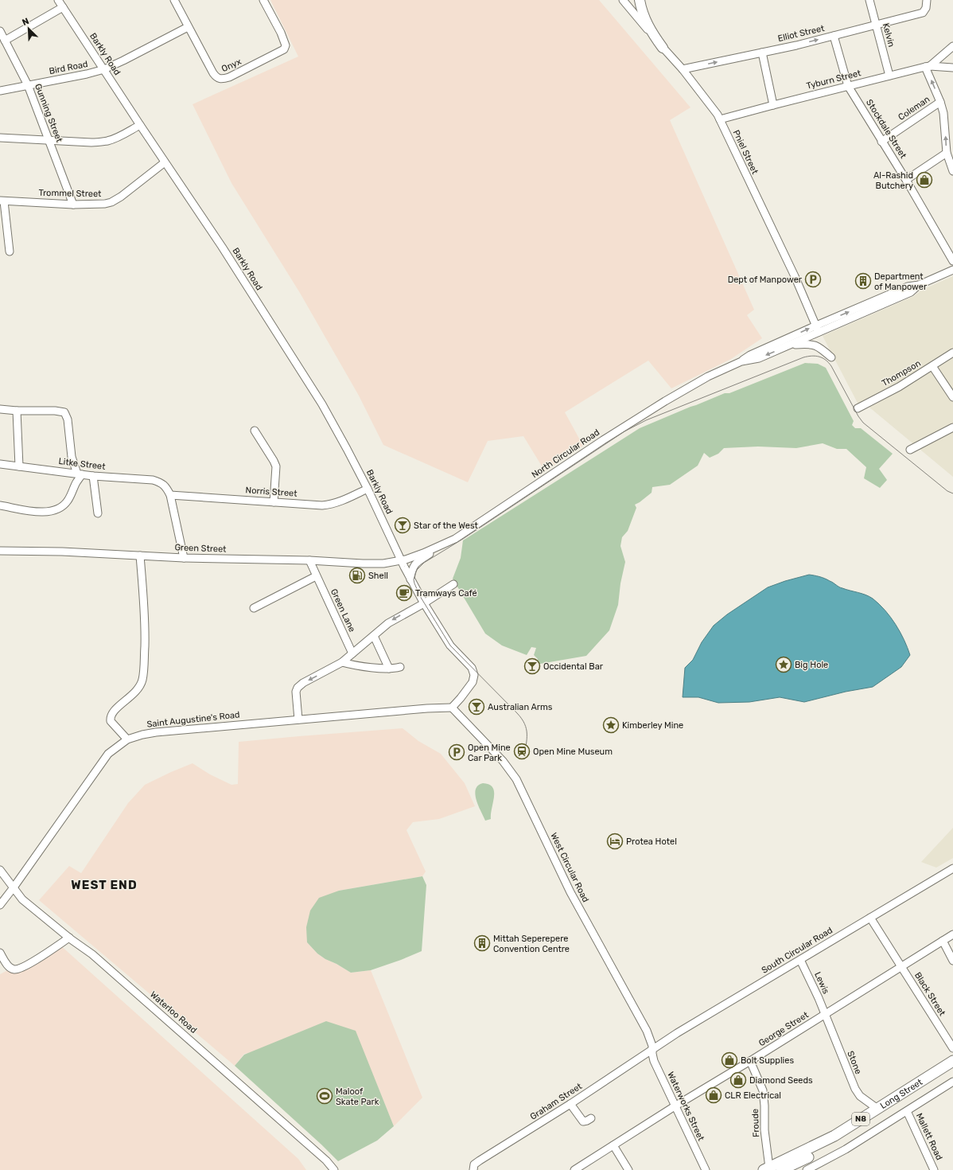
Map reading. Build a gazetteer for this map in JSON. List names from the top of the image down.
{
  "streets": {
    "highway": ["Long Street", "N8"],
    "street": [
      "Elliot Street",
      "Kelvin",
      "Barkly Road",
      "Onyx",
      "Bird Road",
      "Tyburn Street",
      "Coleman",
      "Gunning Street",
      "Stockdale Street",
      "Pniel Street",
      "Trommel Street",
      "Thompson",
      "North Circular Road",
      "Litke Street",
      "Norris Street",
      "Green Street",
      "Green Lane",
      "Saint Augustine's Road",
      "West Circular Road",
      "South Circular Road",
      "Lewis",
      "Black Street",
      "Waterloo Road",
      "George Street",
      "Stone",
      "Graham Street",
      "Waterworks Street",
      "Froude",
      "Mallett Road"
    ]
  },
  "crossings": [
    ["Elliot Street", "Kelvin"],
    ["Elliot Street", "Stockdale Street"],
    ["Elliot Street", "Pniel Street"],
    ["Kelvin", "Tyburn Street"],
    ["Barkly Road", "Bird Road"],
    ["Barkly Road", "Trommel Street"],
    ["Barkly Road", "North Circular Road"],
    ["Barkly Road", "Norris Street"],
    ["Barkly Road", "Green Street"],
    ["Barkly Road", "Saint Augustine's Road"],
    ["Barkly Road", "West Circular Road"],
    ["Onyx", "Bird Road"],
    ["Bird Road", "Gunning Street"],
    ["Tyburn Street", "Stockdale Street"],
    ["Tyburn Street", "Pniel Street"],
    ["Coleman", "Stockdale Street"],
    ["Gunning Street", "Trommel Street"],
    ["Pniel Street", "North Circular Road"],
    ["North Circular Road", "Green Street"],
    ["Litke Street", "Norris Street"],
    ["Green Street", "Green Lane"],
    ["Saint Augustine's Road", "West Circular Road"],
    ["Saint Augustine's Road", "Waterloo Road"],
    ["West Circular Road", "South Circular Road"],
    ["West Circular Road", "Graham Street"],
    ["West Circular Road", "Waterworks Street"],
    ["South Circular Road", "Lewis"],
    ["South Circular Road", "Black Street"],
    ["South Circular Road", "Graham Street"],
    ["South Circular Road", "Waterworks Street"],
    ["Lewis", "George Street"],
    ["Lewis", "Stone"],
    ["Black Street", "George Street"],
    ["George Street", "Stone"],
    ["George Street", "Waterworks Street"],
    ["George Street", "Froude"],
    ["Stone", "Long Street"],
    ["Long Street", "Froude"],
    ["Long Street", "Mallett Road"],
    ["Graham Street", "Waterworks Street"]
  ],
  "one_way": ["Elliot Street"],
  "districts": ["WEST END"],
  "places": {
    "shop": [
      "Al-Rashid Butchery",
      "Bolt Supplies",
      "Diamond Seeds",
      "CLR Electrical"
    ],
    "parking": ["Dept of Manpower", "Open Mine Car Park"],
    "building": ["Department of Manpower", "Mittah Seperepere Convention Centre"],
    "bar": ["Star of the West", "Occidental Bar", "Australian Arms"],
    "fuel station": ["Shell"],
    "cafe": ["Tramways Café"],
    "place": ["Big Hole", "Kimberley Mine"],
    "station": ["Open Mine Museum"],
    "hotel": ["Protea Hotel"],
    "sports": ["Maloof Skate Park"]
  },
  "north": "top left"
}
